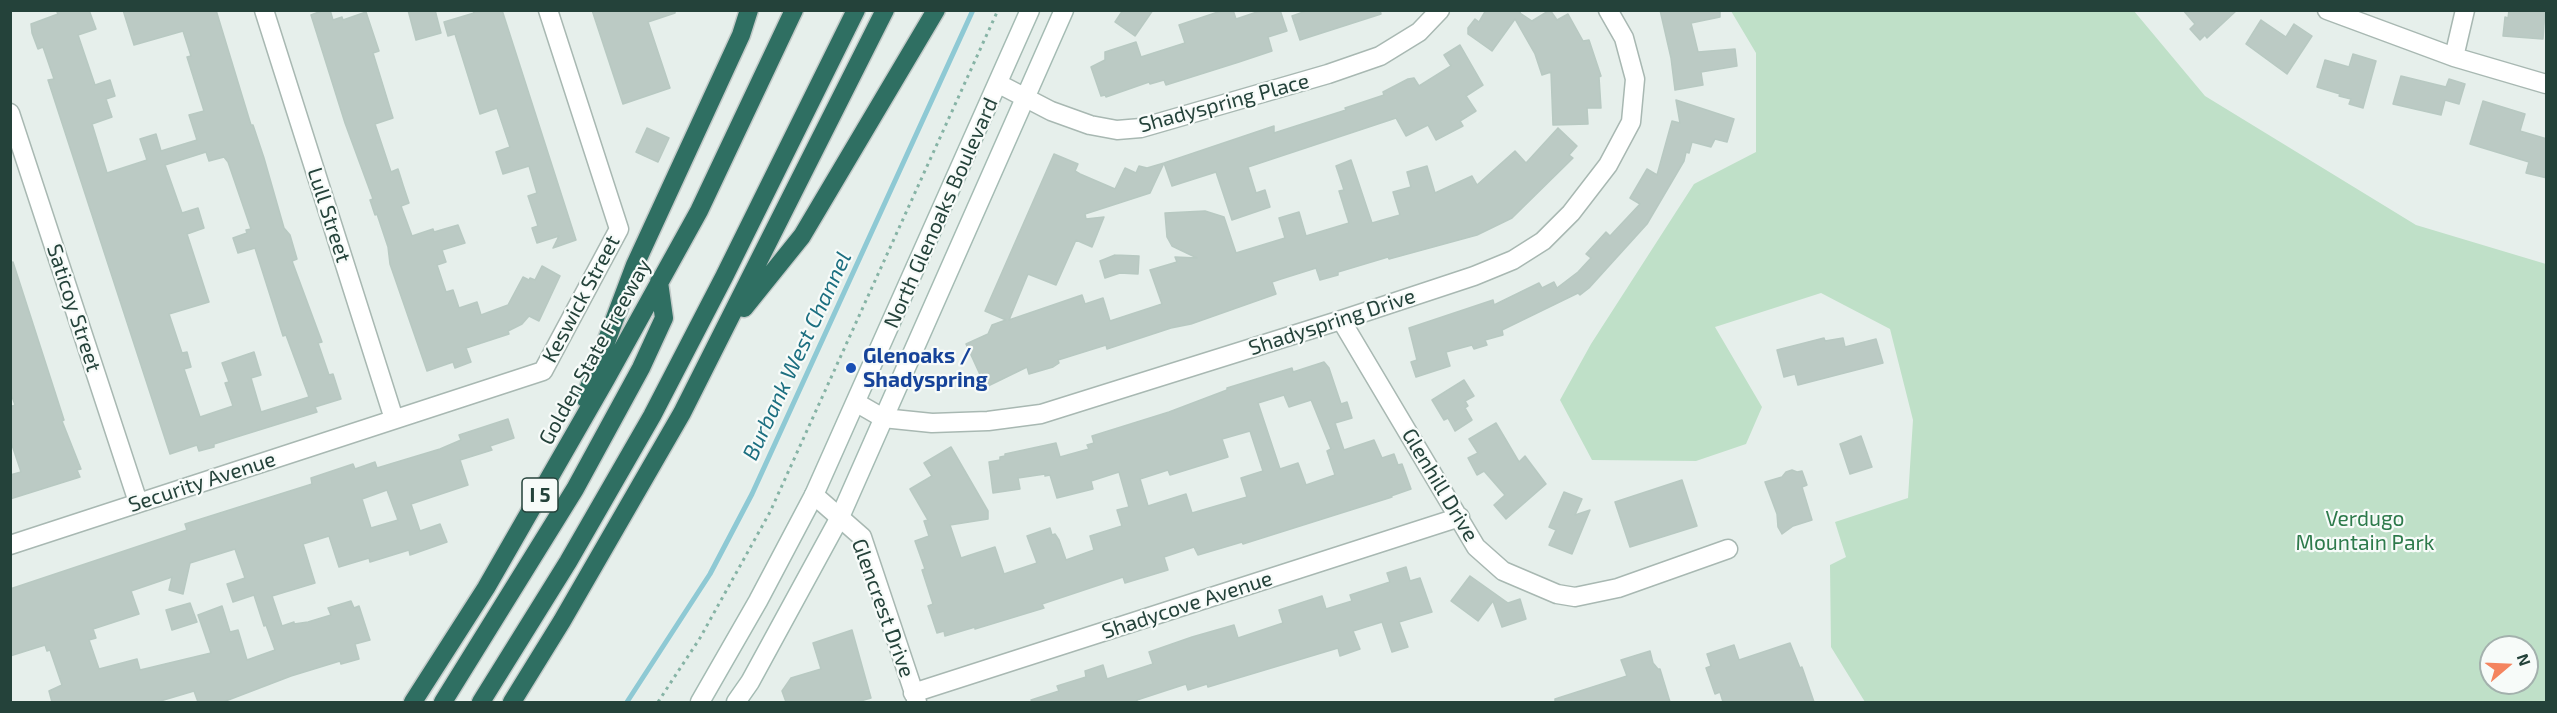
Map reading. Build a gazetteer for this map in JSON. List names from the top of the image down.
{
  "streets": {
    "highway": ["Golden State Freeway", "I 5"],
    "street": [
      "Shadyspring Place",
      "North Glenoaks Boulevard",
      "Lull Street",
      "Keswick Street",
      "Saticoy Street",
      "Shadyspring Drive",
      "Security Avenue",
      "Glenhill Drive",
      "Shadycove Avenue",
      "Glencrest Drive"
    ]
  },
  "crossings": [
    ["Shadyspring Place", "North Glenoaks Boulevard"],
    ["North Glenoaks Boulevard", "Shadyspring Drive"],
    ["North Glenoaks Boulevard", "Glencrest Drive"],
    ["Lull Street", "Keswick Street"],
    ["Lull Street", "Security Avenue"],
    ["Keswick Street", "Security Avenue"],
    ["Saticoy Street", "Security Avenue"],
    ["Shadyspring Drive", "Glenhill Drive"],
    ["Glenhill Drive", "Shadycove Avenue"],
    ["Shadycove Avenue", "Glencrest Drive"]
  ],
  "water": ["Burbank West Channel"],
  "parks": ["Verdugo Mountain Park"],
  "places": ["Glenoaks / Shadyspring"],
  "north": "right"
}
